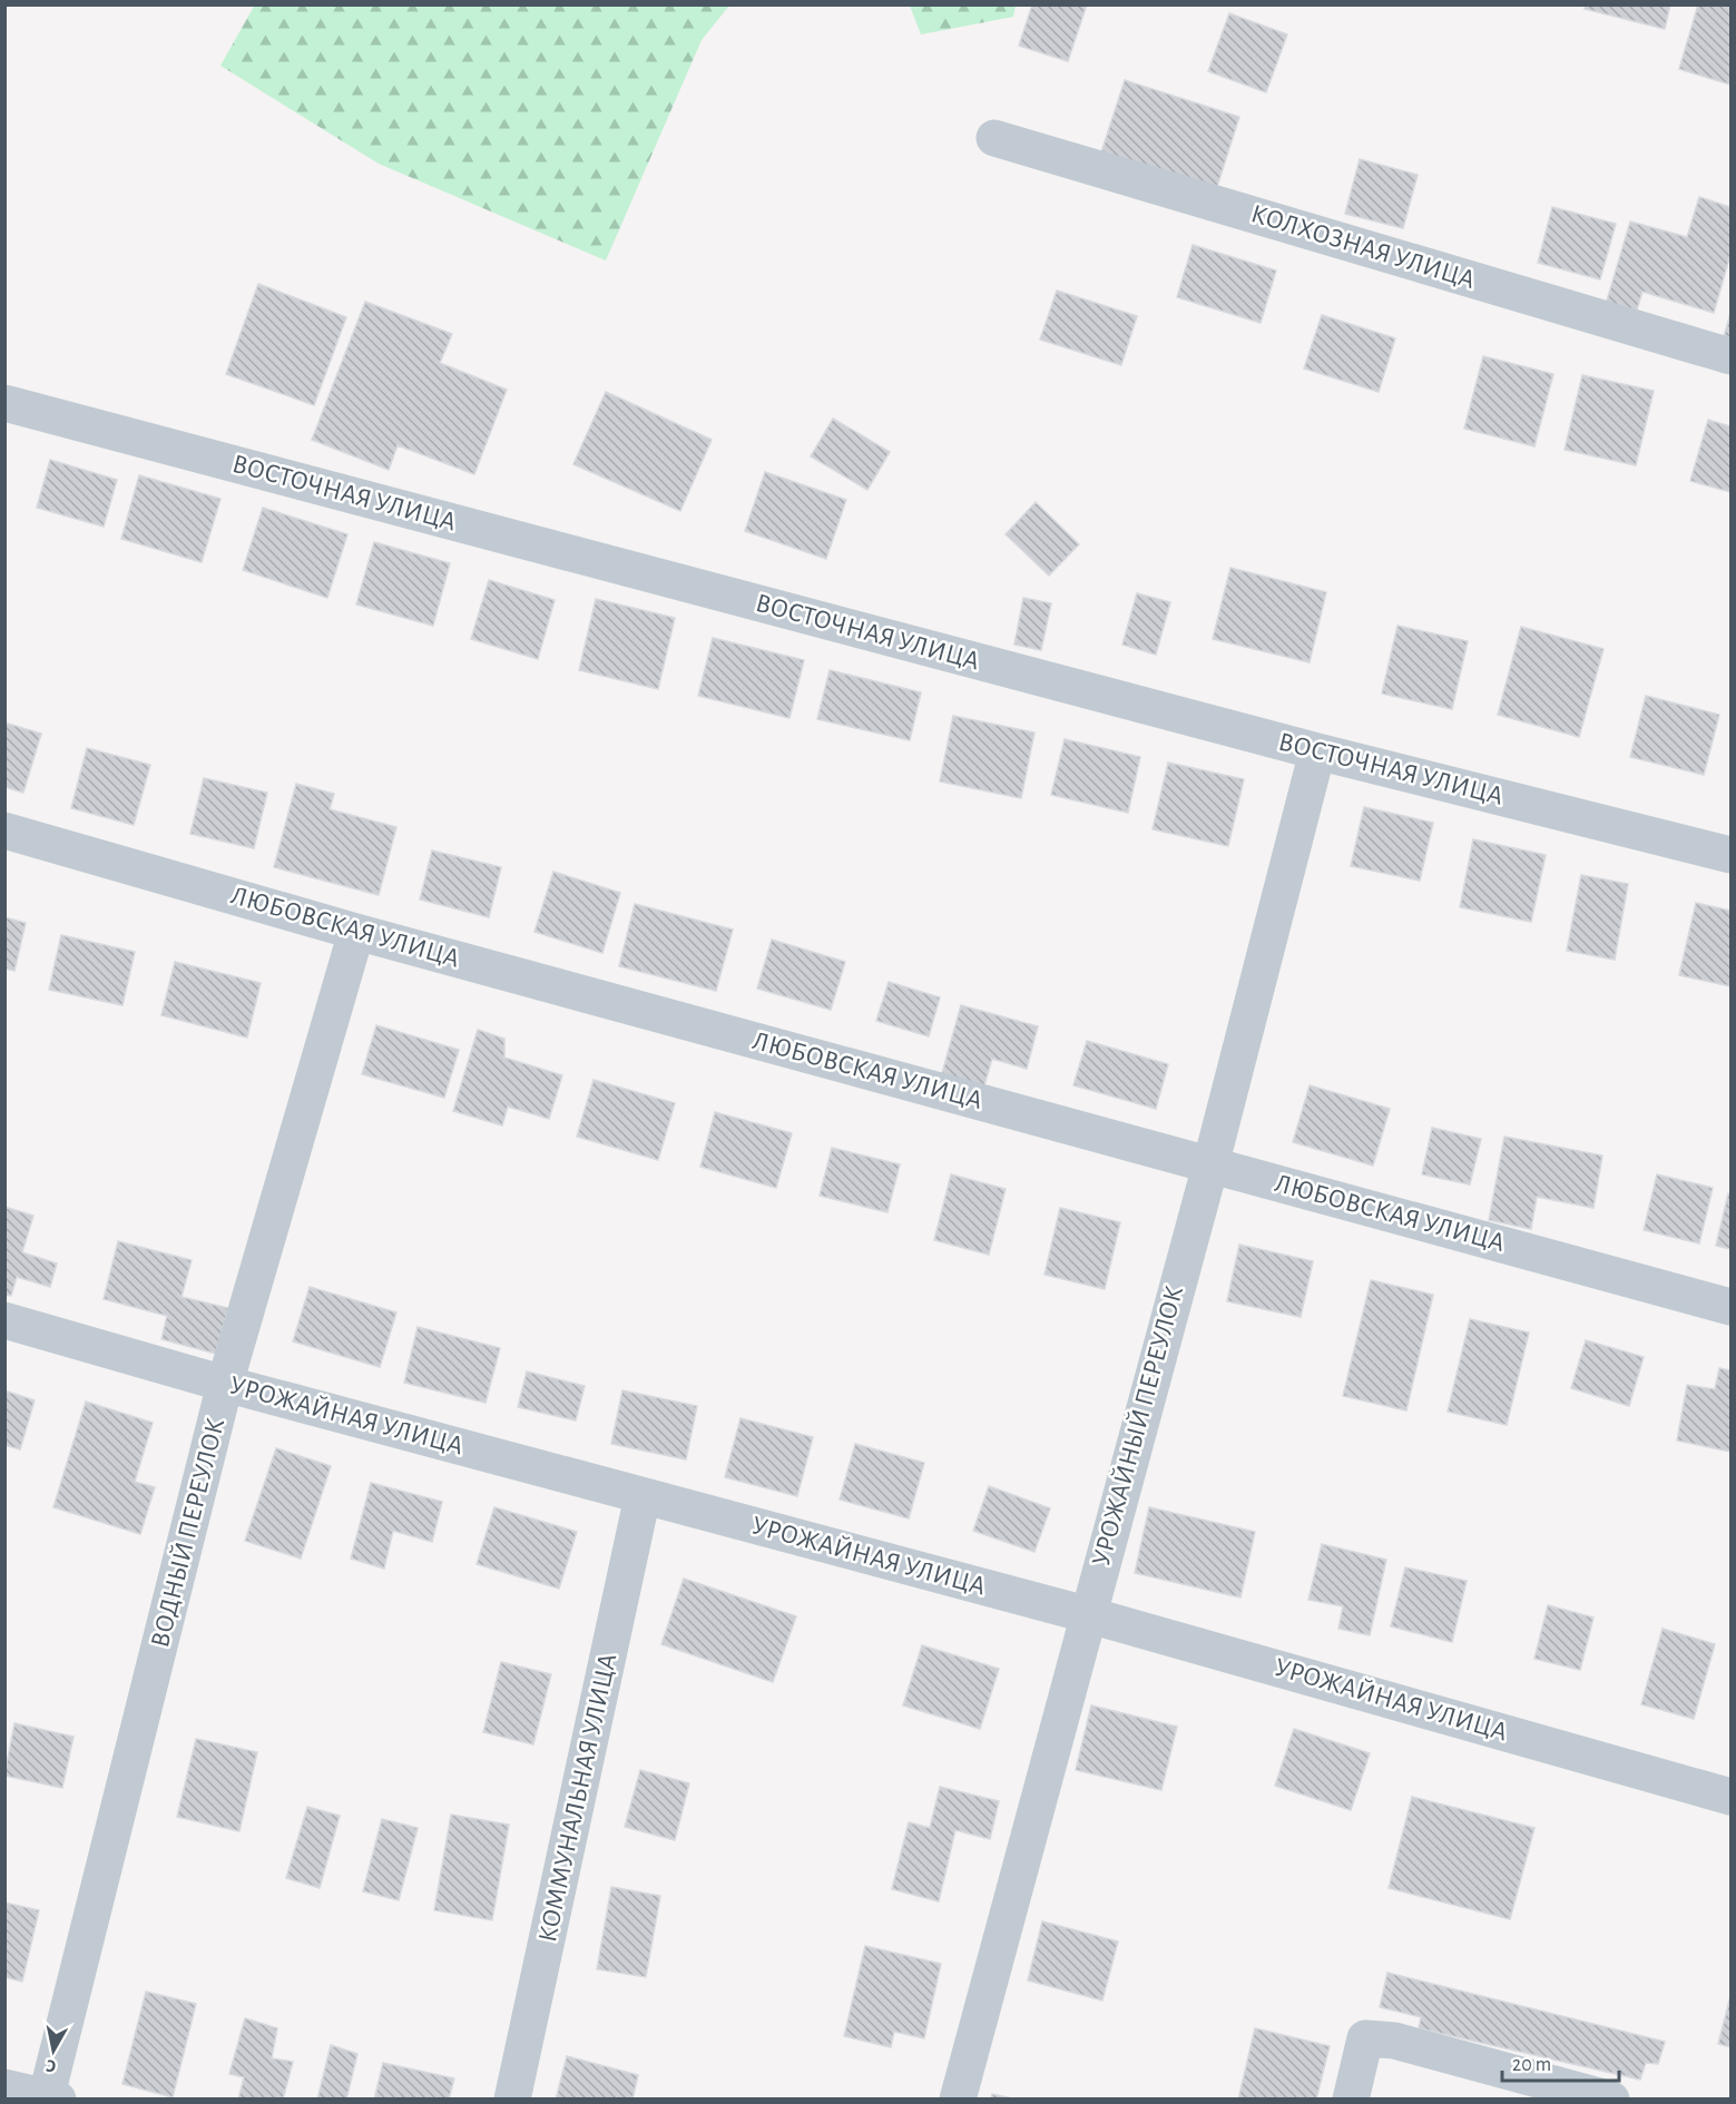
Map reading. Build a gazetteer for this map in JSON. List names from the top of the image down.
{
  "streets": {
    "street": [
      "КОЛХОЗНАЯ УЛИЦА",
      "ВОСТОЧНАЯ УЛИЦА",
      "ЛЮБОВСКАЯ УЛИЦА",
      "УРОЖАЙНАЯ УЛИЦА",
      "УРОЖАЙНЫЙ ПЕРЕУЛОК",
      "ВОДНЫЙ ПЕРЕУЛОК",
      "КОММУНАЛЬНАЯ УЛИЦА"
    ]
  },
  "crossings": [
    ["ВОСТОЧНАЯ УЛИЦА", "УРОЖАЙНЫЙ ПЕРЕУЛОК"],
    ["ЛЮБОВСКАЯ УЛИЦА", "УРОЖАЙНЫЙ ПЕРЕУЛОК"],
    ["ЛЮБОВСКАЯ УЛИЦА", "ВОДНЫЙ ПЕРЕУЛОК"],
    ["УРОЖАЙНАЯ УЛИЦА", "УРОЖАЙНЫЙ ПЕРЕУЛОК"],
    ["УРОЖАЙНАЯ УЛИЦА", "ВОДНЫЙ ПЕРЕУЛОК"],
    ["УРОЖАЙНАЯ УЛИЦА", "КОММУНАЛЬНАЯ УЛИЦА"]
  ],
  "scale_bar": "20 m",
  "north": "bottom"
}
